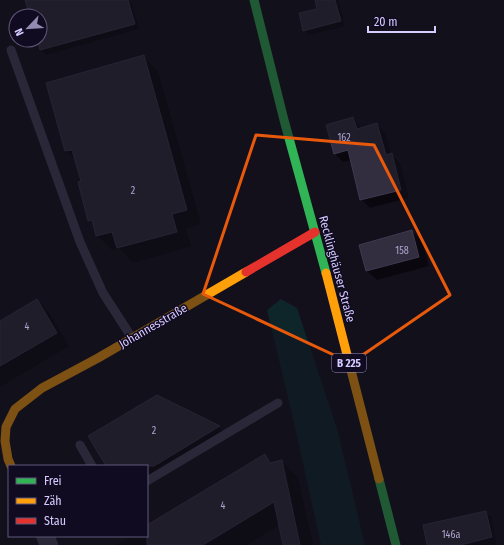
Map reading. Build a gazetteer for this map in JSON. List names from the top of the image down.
{
  "streets": {
    "main road": ["Recklinghäuser Straße", "Johannesstraße", "B 225"]
  },
  "crossings": [
    ["Recklinghäuser Straße", "Johannesstraße"]
  ],
  "house_numbers": [
    "162",
    "2",
    "158",
    "4",
    "2",
    "4",
    "146a"
  ],
  "legend": ["Frei", "Zäh", "Stau"],
  "scale_bar": "20 m",
  "north": "bottom left"
}
